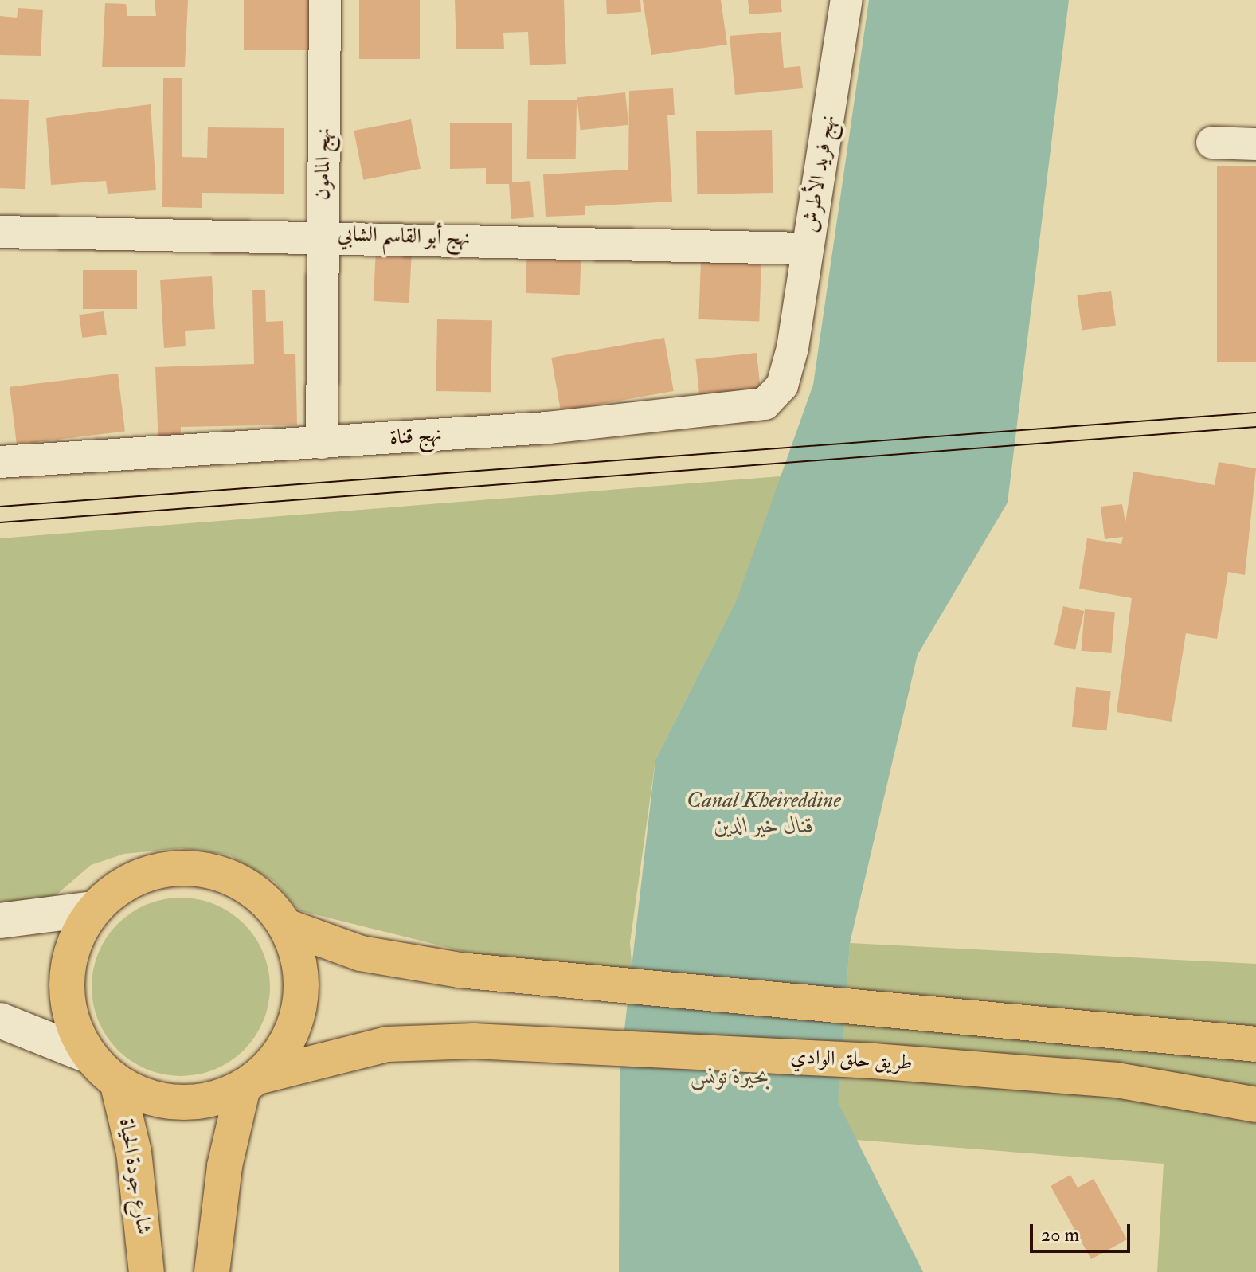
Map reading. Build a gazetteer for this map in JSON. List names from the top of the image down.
{
  "streets": {
    "highway": ["طريق حلق الوادي", "شارع جودة الحياة"],
    "street": [
      "نهج المامون",
      "نهج فريد الأطرش",
      "نهج أبو القاسم الشابي",
      "نهج قناة"
    ]
  },
  "crossings": [
    ["نهج المامون", "نهج أبو القاسم الشابي"],
    ["نهج المامون", "نهج قناة"],
    ["نهج فريد الأطرش", "نهج أبو القاسم الشابي"],
    ["نهج فريد الأطرش", "نهج قناة"],
    ["طريق حلق الوادي", "شارع جودة الحياة"]
  ],
  "water": ["Canal Kheireddine قنال خير الدين", "بحيرة تونس"],
  "scale_bar": "20 m"
}
